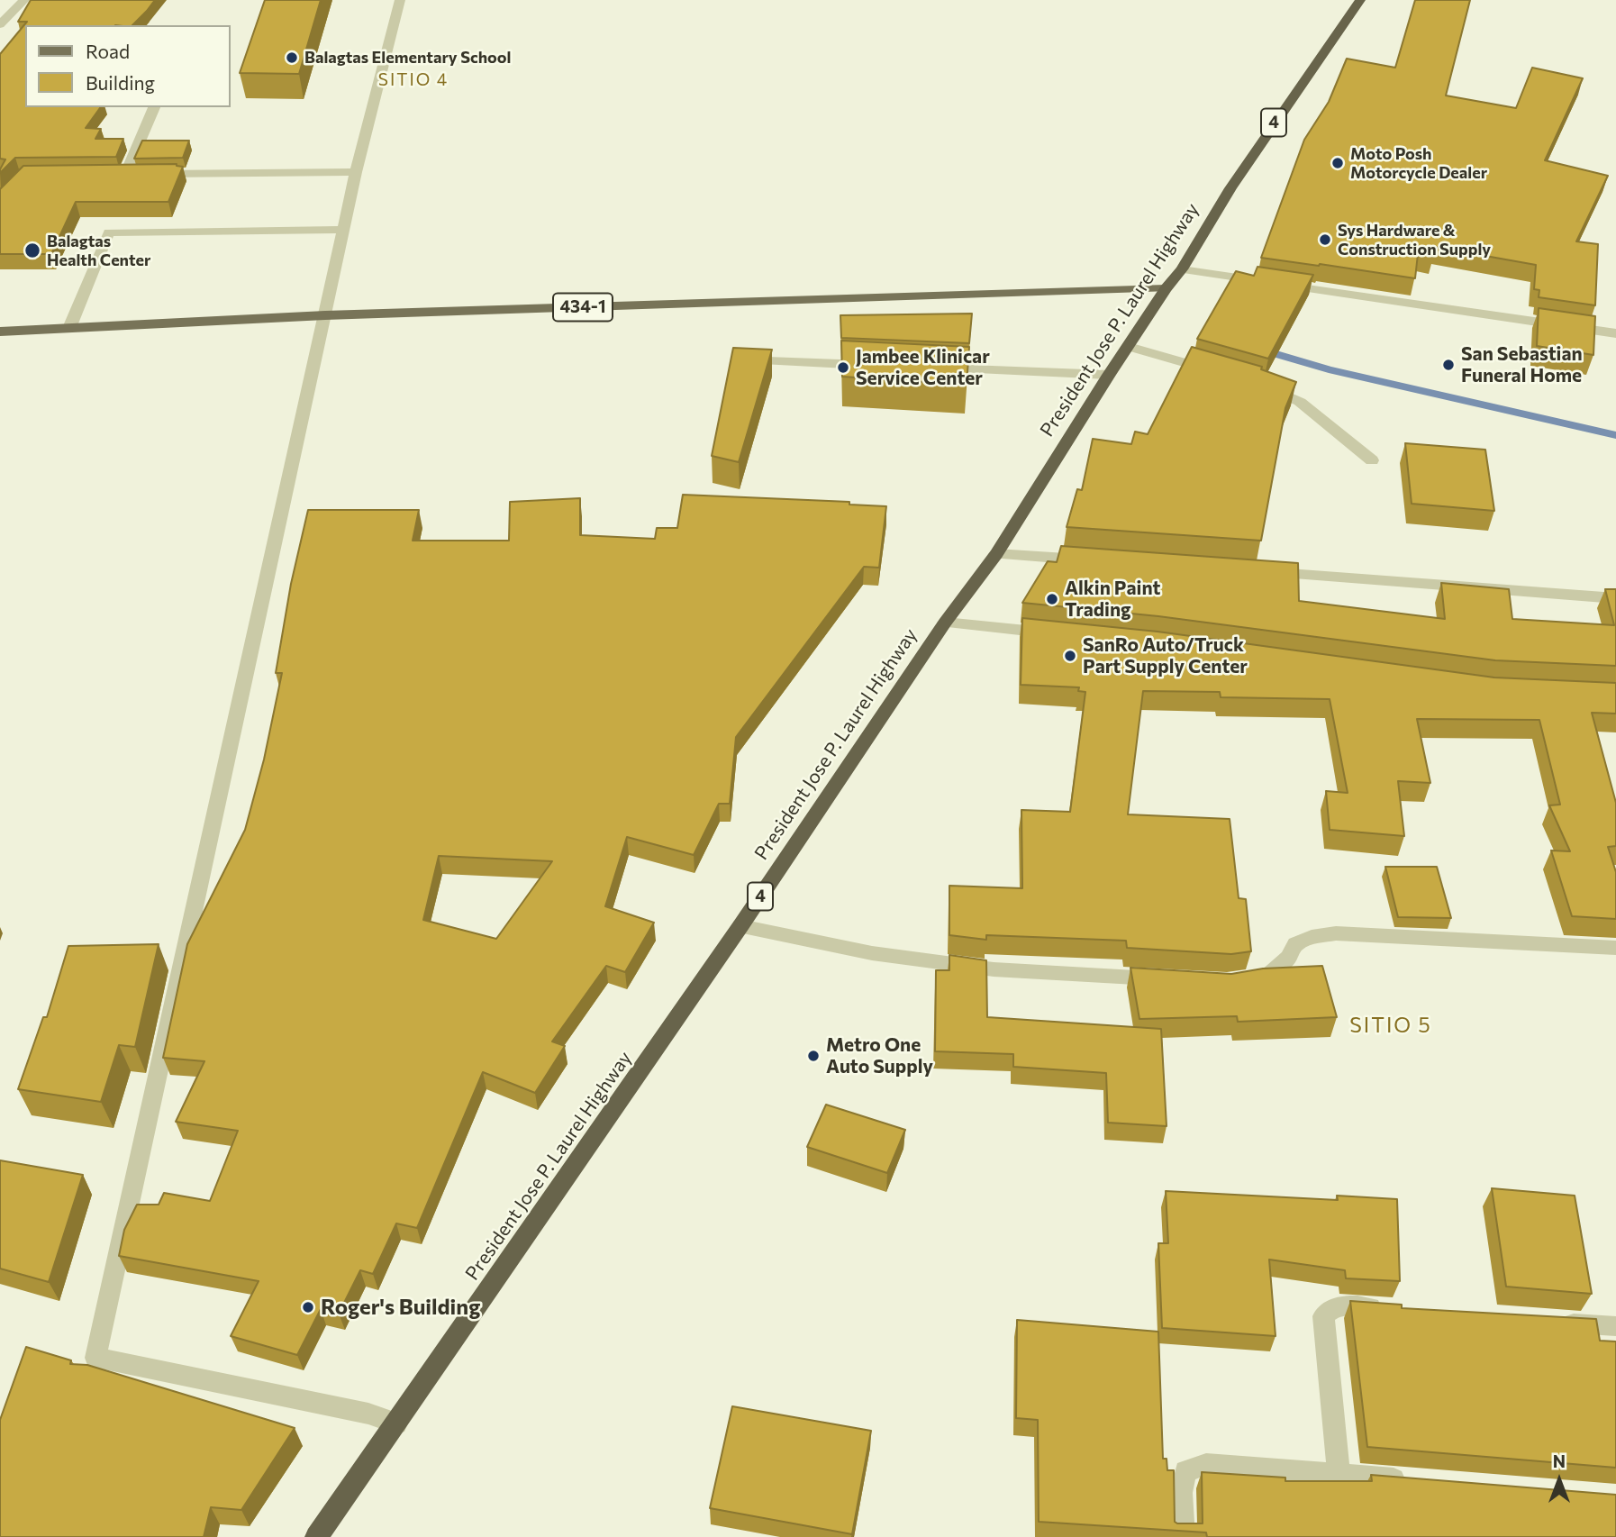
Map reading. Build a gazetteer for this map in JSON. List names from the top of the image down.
{
  "streets": {
    "highway": ["4", "President Jose P. Laurel Highway"],
    "main road": ["434-1"]
  },
  "crossings": [
    ["434-1", "President Jose P. Laurel Highway"]
  ],
  "districts": ["SITIO 4", "SITIO 5"],
  "places": [
    "Balagtas Elementary School",
    "Moto Posh Motorcycle Dealer",
    "Sys Hardware & Construction Supply",
    "Balagtas Health Center",
    "San Sebastian Funeral Home",
    "Jambee Klinicar Service Center",
    "Alkin Paint Trading",
    "SanRo Auto/Truck Part Supply Center",
    "Metro One Auto Supply",
    "Roger's Building"
  ],
  "legend": ["Road", "Building"],
  "north": "top"
}
